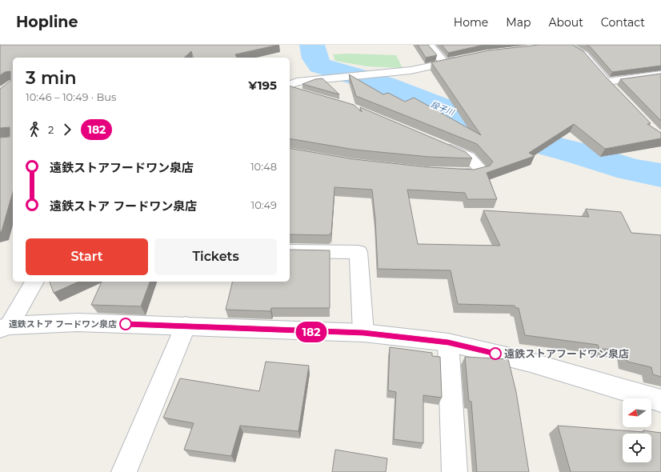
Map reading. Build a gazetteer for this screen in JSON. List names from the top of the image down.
{
  "water": ["段子川"],
  "places": ["遠鉄ストア フードワン泉店", "遠鉄ストアフードワン泉店"],
  "lines": ["bus line 182"],
  "north": "left",
  "page": {
    "header": "Hopline",
    "nav": [
      "Home",
      "Map",
      "About",
      "Contact"
    ],
    "on_map": "182",
    "heading": ["3 min", "10:46 – 10:49 · Bus", "¥195"],
    "legs": ["2", "182"],
    "list": [
      {
        "name": "遠鉄ストアフードワン泉店",
        "value": "10:48"
      },
      {
        "name": "遠鉄ストア フードワン泉店",
        "value": "10:49"
      }
    ],
    "buttons": ["Start", "Tickets"]
  }
}
